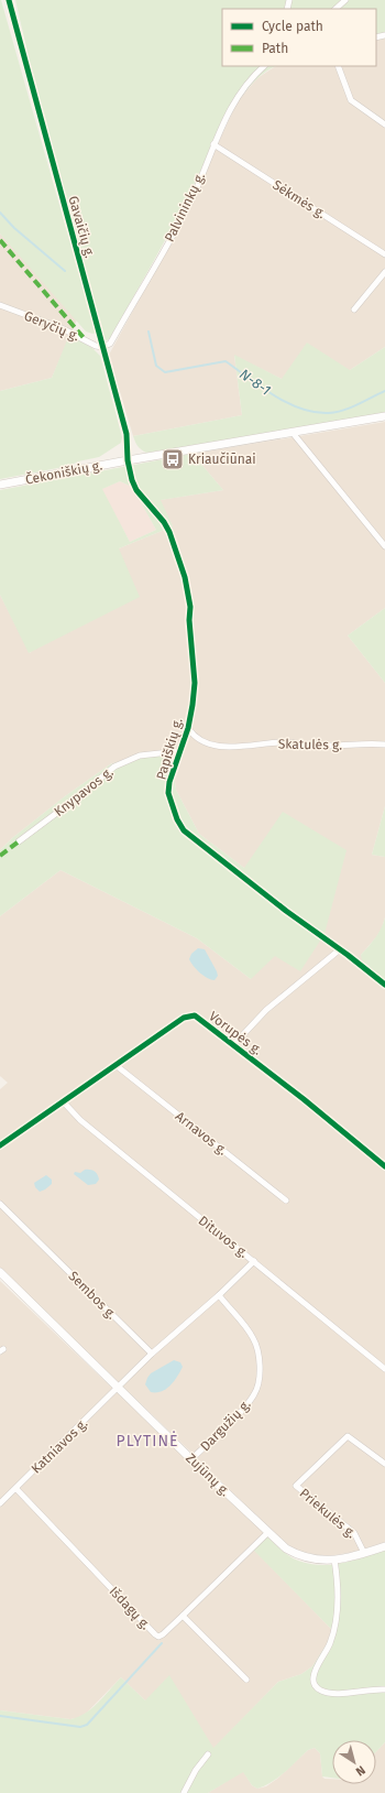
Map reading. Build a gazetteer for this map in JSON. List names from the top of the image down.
{
  "streets": {
    "main road": ["Čekoniškių g.", "Zujūnų g."],
    "street": [
      "Sėkmės g.",
      "Palvininkų g.",
      "Gavaičių g.",
      "Geryčių g.",
      "Skatulės g.",
      "Papiškių g.",
      "Knypavos g.",
      "Vorupės g.",
      "Arnavos g.",
      "Dituvos g.",
      "Sembos g.",
      "Dargužių g.",
      "Katniavos g.",
      "Priekulės g.",
      "Išdagų g."
    ]
  },
  "crossings": [
    ["Sėkmės g.", "Palvininkų g."],
    ["Palvininkų g.", "Gavaičių g."],
    ["Palvininkų g.", "Geryčių g."],
    ["Gavaičių g.", "Geryčių g."],
    ["Gavaičių g.", "Čekoniškių g."],
    ["Gavaičių g.", "Papiškių g."],
    ["Čekoniškių g.", "Papiškių g."],
    ["Skatulės g.", "Papiškių g."],
    ["Papiškių g.", "Knypavos g."],
    ["Vorupės g.", "Arnavos g."],
    ["Vorupės g.", "Dituvos g."],
    ["Dargužių g.", "Zujūnų g."],
    ["Katniavos g.", "Zujūnų g."],
    ["Katniavos g.", "Išdagų g."],
    ["Zujūnų g.", "Priekulės g."],
    ["Zujūnų g.", "Išdagų g."]
  ],
  "districts": ["PLYTINĖ"],
  "water": ["N-8-1"],
  "places": {
    "bus stop": ["Kriaučiūnai"]
  },
  "legend": ["Cycle path", "Path"],
  "north": "bottom right"
}
